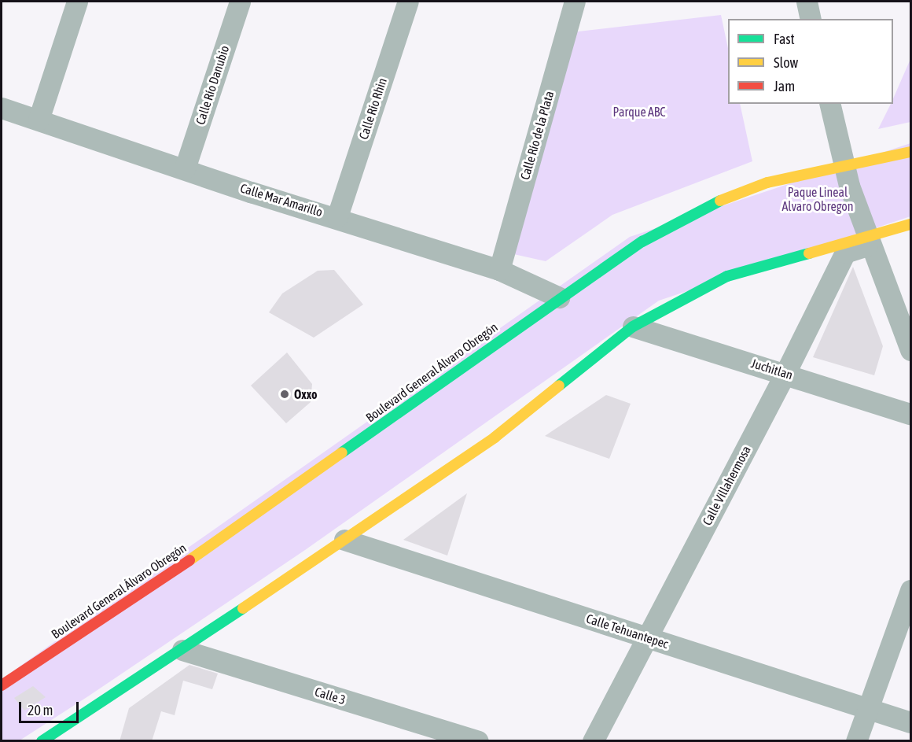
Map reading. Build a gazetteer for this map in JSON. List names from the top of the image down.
{
  "streets": {
    "main road": ["Boulevard General Álvaro Obregón"],
    "street": [
      "Calle Río Danubio",
      "Calle Río Rhin",
      "Calle Río de la Plata",
      "Calle Mar Amarillo",
      "Juchitlan",
      "Calle Villahermosa",
      "Calle Tehuantepec",
      "Calle 3"
    ]
  },
  "crossings": [
    ["Calle Río Danubio", "Calle Mar Amarillo"],
    ["Calle Río Rhin", "Calle Mar Amarillo"],
    ["Calle Río de la Plata", "Calle Mar Amarillo"],
    ["Calle Mar Amarillo", "Boulevard General Álvaro Obregón"],
    ["Juchitlan", "Calle Villahermosa"],
    ["Calle Villahermosa", "Calle Tehuantepec"]
  ],
  "parks": ["Parque ABC", "Paque Lineal Alvaro Obregon"],
  "places": ["Oxxo"],
  "legend": ["Fast", "Slow", "Jam"],
  "scale_bar": "20 m"
}
